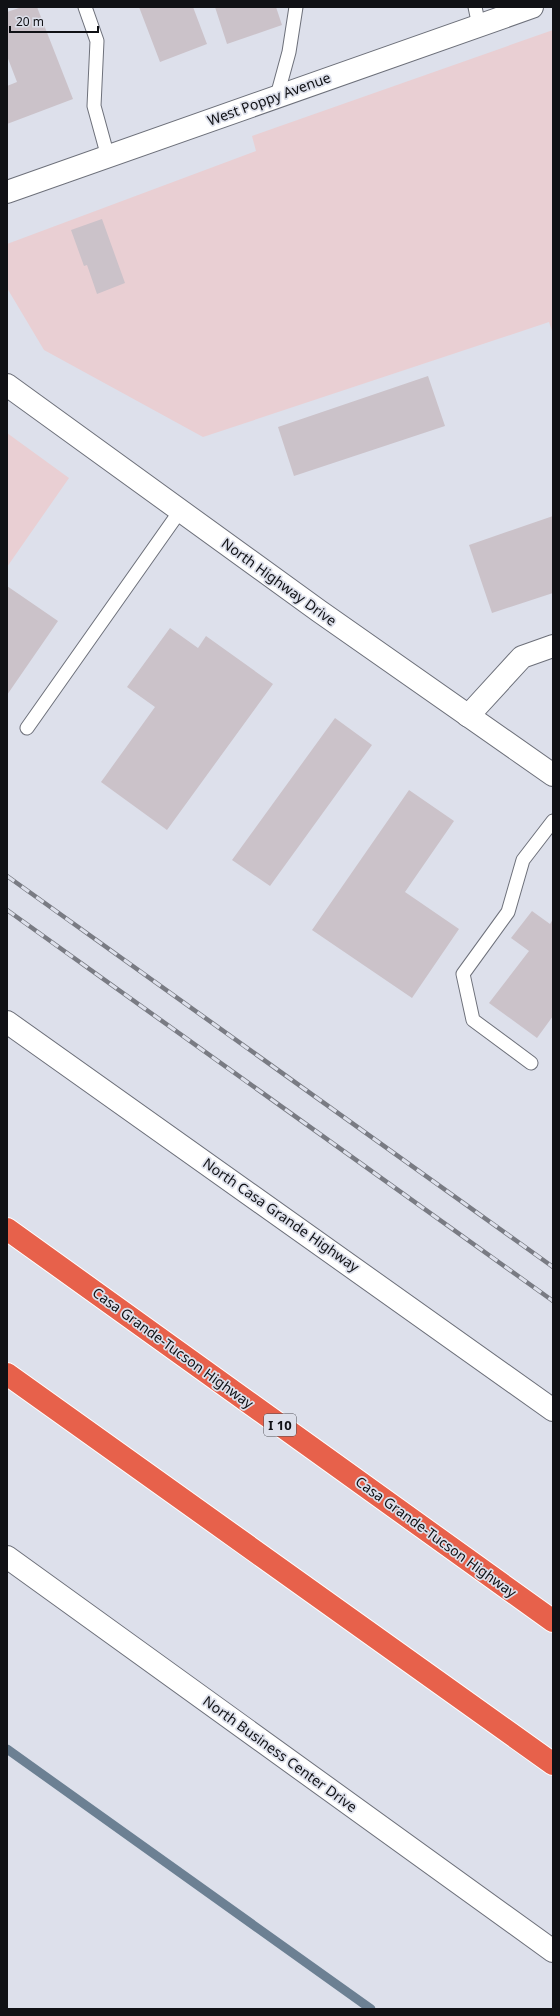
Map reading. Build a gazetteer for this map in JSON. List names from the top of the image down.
{
  "streets": {
    "highway": ["Casa Grande-Tucson Highway", "I 10"],
    "street": [
      "West Poppy Avenue",
      "North Highway Drive",
      "North Casa Grande Highway",
      "North Business Center Drive"
    ]
  },
  "scale_bar": "20 m"
}
